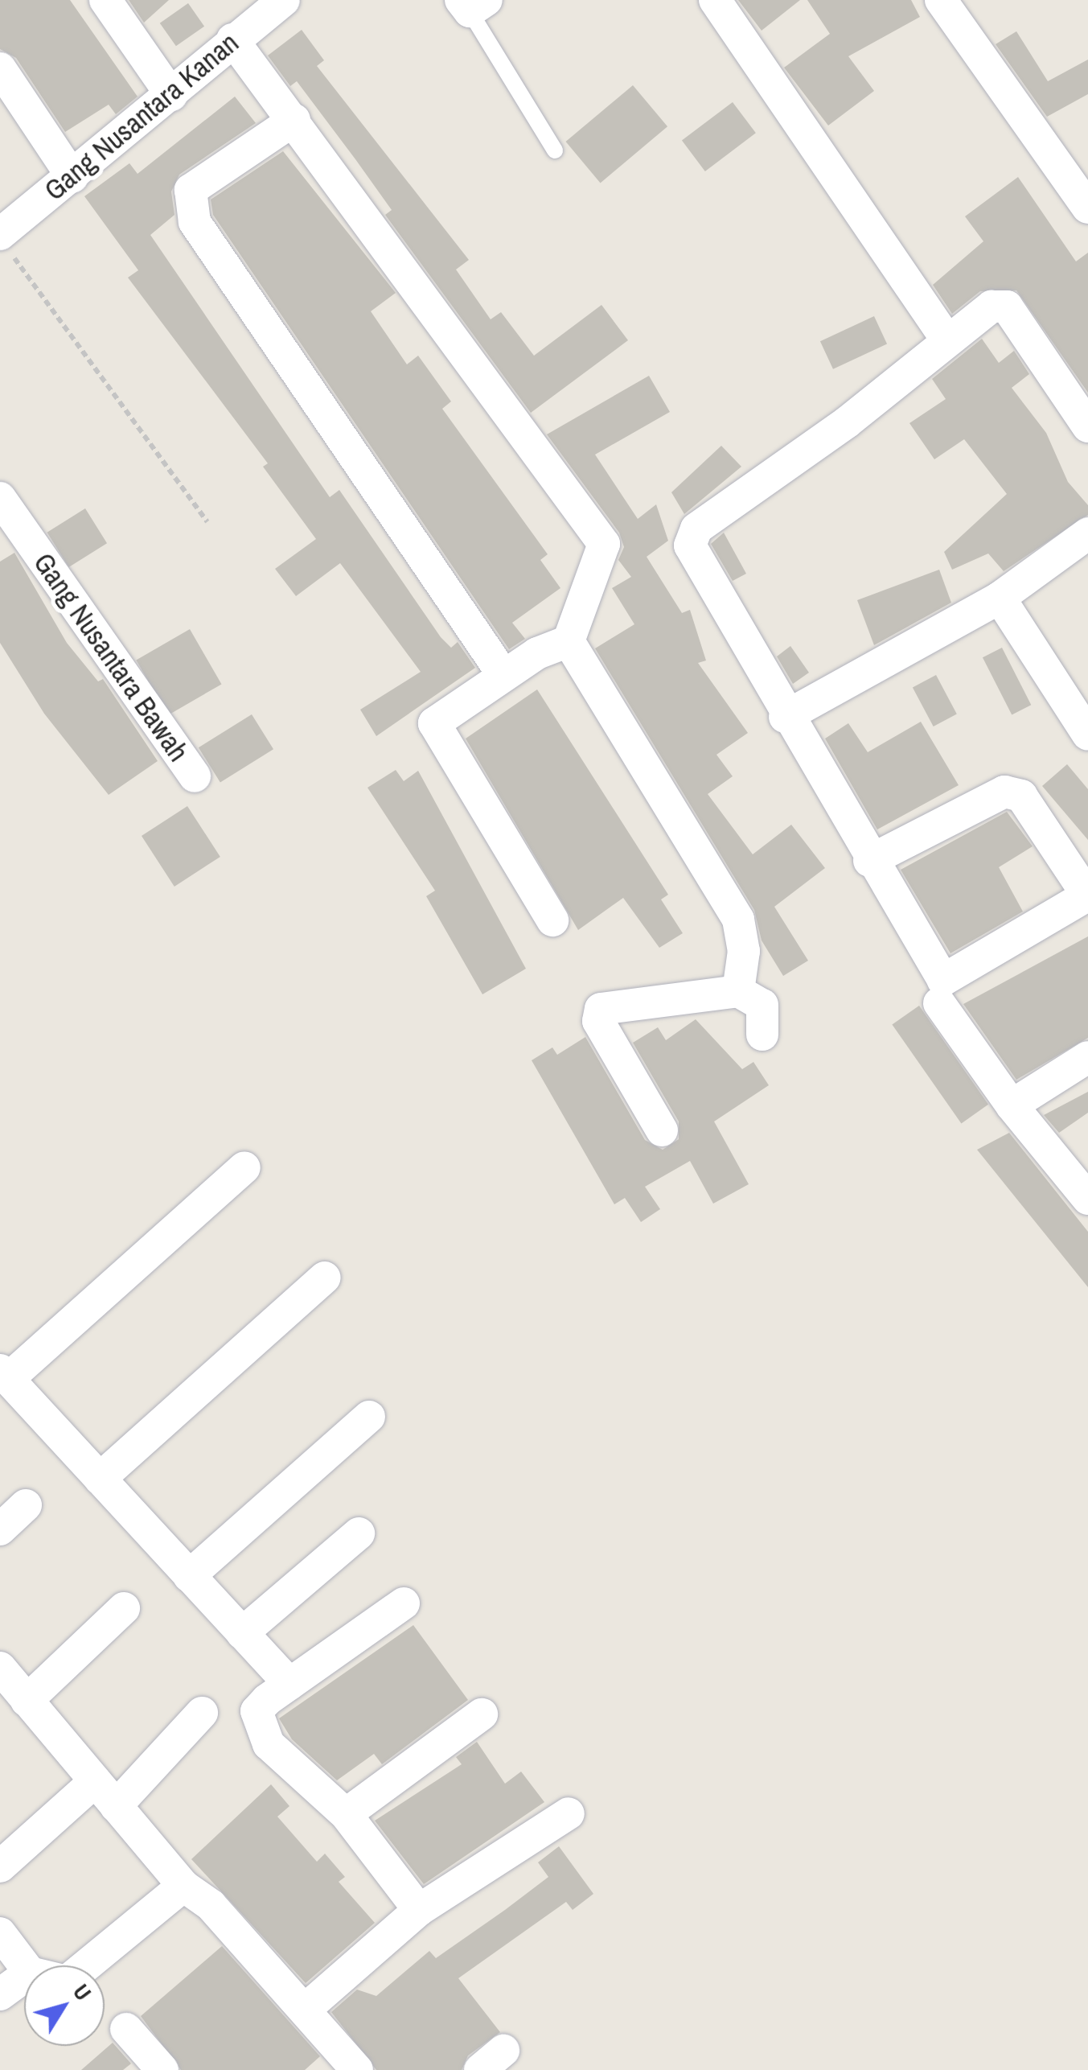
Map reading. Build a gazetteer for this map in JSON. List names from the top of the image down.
{
  "streets": {
    "street": ["Gang Nusantara Kanan", "Gang Nusantara Bawah"]
  },
  "north": "top right"
}
